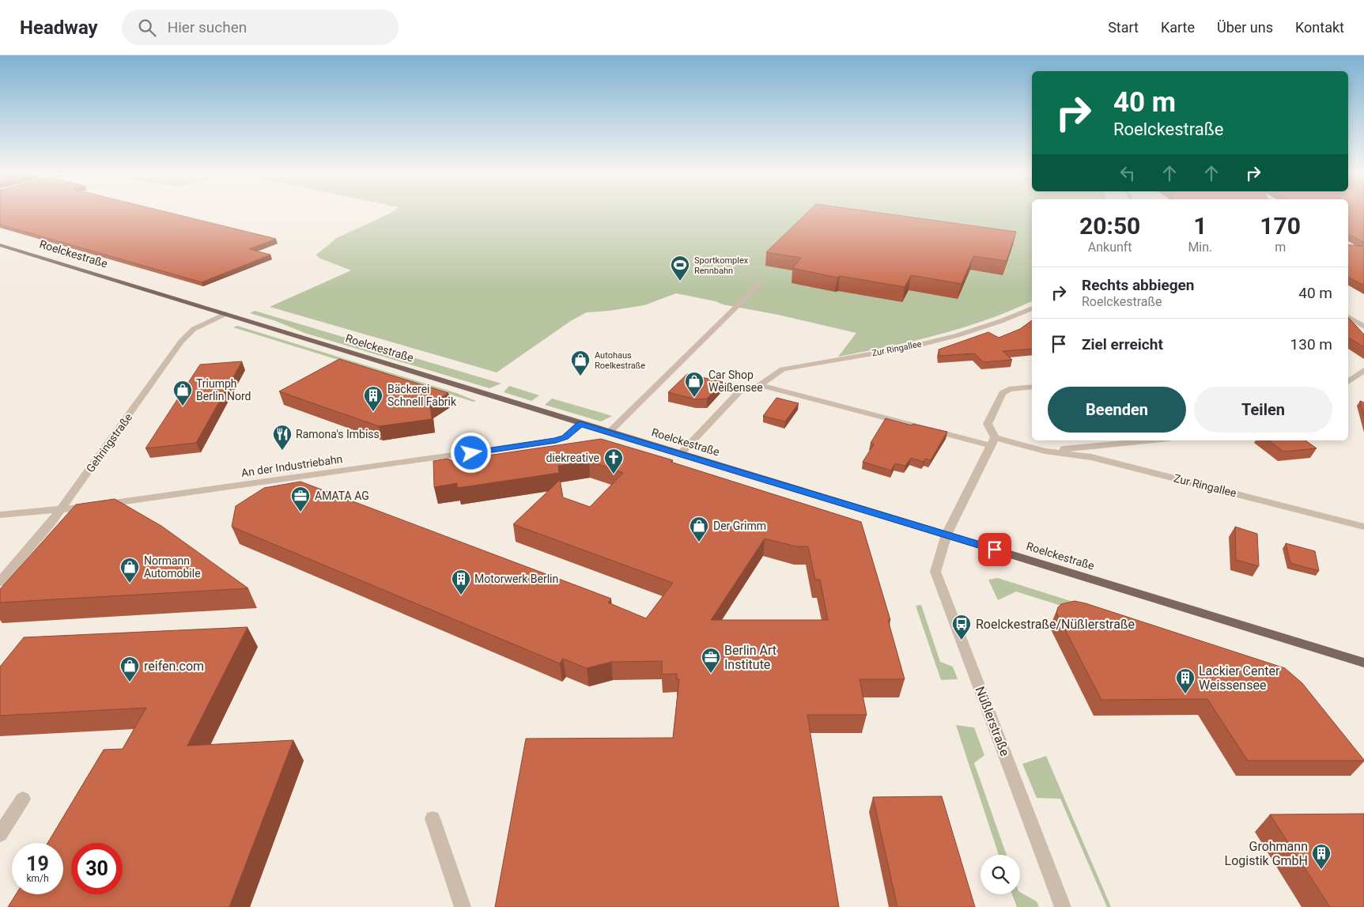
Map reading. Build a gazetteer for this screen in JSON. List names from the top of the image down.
{
  "streets": {
    "main road": ["Roelckestraße"],
    "street": [
      "Zur Ringallee",
      "Gehringstraße",
      "An der Industriebahn",
      "Nüßlerstraße"
    ]
  },
  "crossings": [
    ["Roelckestraße", "Zur Ringallee"],
    ["Roelckestraße", "Gehringstraße"],
    ["Roelckestraße", "An der Industriebahn"],
    ["Roelckestraße", "Nüßlerstraße"],
    ["Gehringstraße", "An der Industriebahn"]
  ],
  "places": {
    "sports": ["Sportkomplex Rennbahn"],
    "shop": [
      "Autohaus Roelkestraße",
      "Car Shop Weißensee",
      "Triumph Berlin Nord",
      "Der Grimm",
      "Normann Automobile",
      "reifen.com"
    ],
    "building": [
      "Bäckerei Schnell Fabrik",
      "Motorwerk Berlin",
      "Lackier Center Weissensee",
      "Grohmann Logistik GmbH"
    ],
    "restaurant": ["Ramona's Imbiss"],
    "church": ["diekreative"],
    "office": ["AMATA AG", "Berlin Art Institute"],
    "bus stop": ["Roelckestraße/Nüßlerstraße"]
  },
  "page": {
    "header": "Headway",
    "search": "Hier suchen",
    "nav": [
      "Start",
      "Karte",
      "Über uns",
      "Kontakt"
    ],
    "turn": ["40 m", "Roelckestraße"],
    "eta": [
      "20:50",
      "Ankunft",
      "1",
      "Min.",
      "170",
      "m"
    ],
    "list": [
      {
        "name": "Rechts abbiegen",
        "note": "Roelckestraße",
        "value": "40 m"
      },
      {
        "name": "Ziel erreicht",
        "value": "130 m"
      }
    ],
    "buttons": ["Beenden", "Teilen"],
    "speed": "19 km/h",
    "limit": "30"
  }
}
